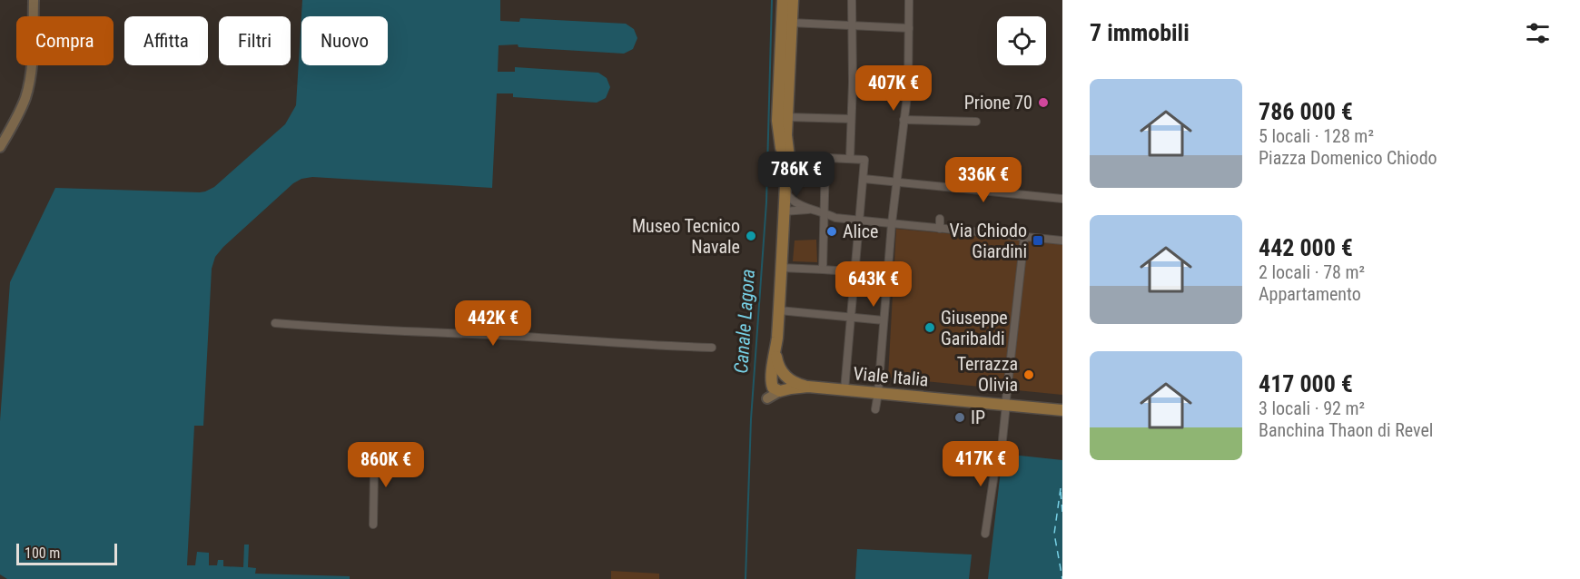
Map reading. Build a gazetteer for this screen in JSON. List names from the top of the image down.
{
  "streets": {
    "main road": ["Viale Italia"]
  },
  "water": ["Canale Lagora"],
  "places": {
    "other": [
      "Prione 70",
      "Alice",
      "Museo Tecnico Navale",
      "Giuseppe Garibaldi",
      "Terrazza Olivia",
      "IP"
    ],
    "transit": ["Via Chiodo Giardini"]
  },
  "scale_bar": "100 m",
  "page": {
    "heading": "7 immobili",
    "chip": [
      "Compra",
      "Affitta",
      "Filtri",
      "Nuovo"
    ],
    "price": [
      "407K €",
      "786K €",
      "336K €",
      "643K €",
      "442K €",
      "417K €",
      "860K €"
    ],
    "list": [
      {
        "name": "786 000 €",
        "note": "5 locali · 128 m² · Piazza Domenico Chiodo"
      },
      {
        "name": "442 000 €",
        "note": "2 locali · 78 m² · Appartamento"
      },
      {
        "name": "417 000 €",
        "note": "3 locali · 92 m² · Banchina Thaon di Revel"
      }
    ],
    "scale": "100 m"
  }
}
